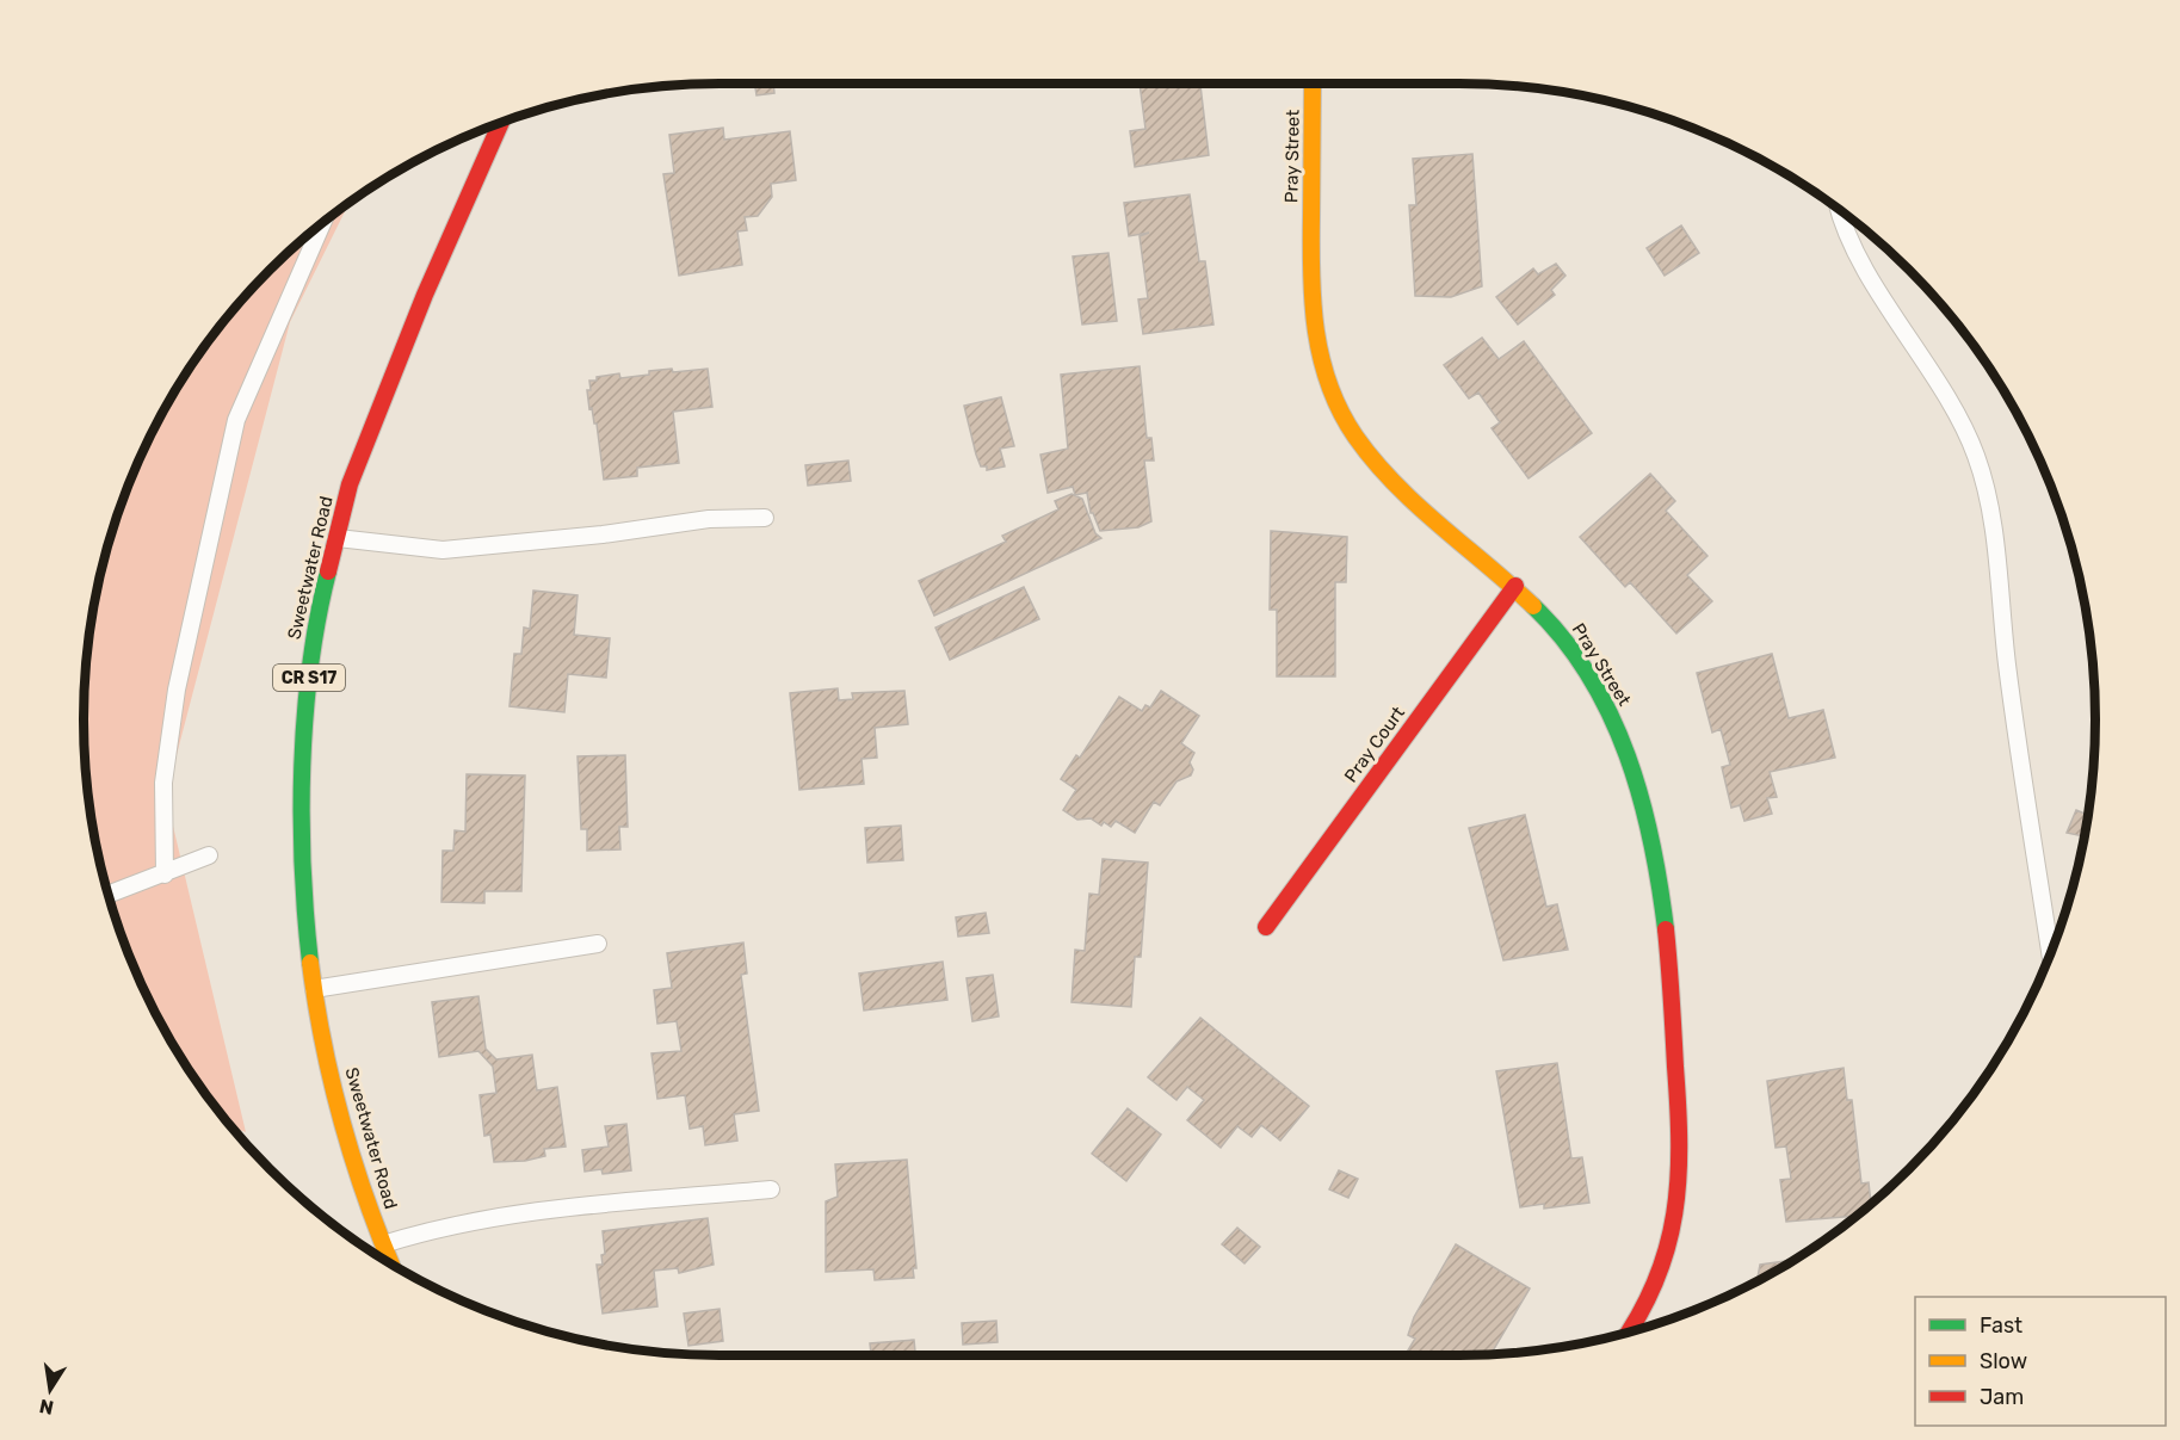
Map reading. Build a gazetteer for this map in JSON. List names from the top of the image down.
{
  "streets": {
    "street": [
      "Pray Street",
      "Sweetwater Road",
      "CR S17",
      "Pray Court"
    ]
  },
  "crossings": [
    ["Pray Street", "Pray Court"]
  ],
  "legend": ["Fast", "Slow", "Jam"],
  "north": "bottom"
}
